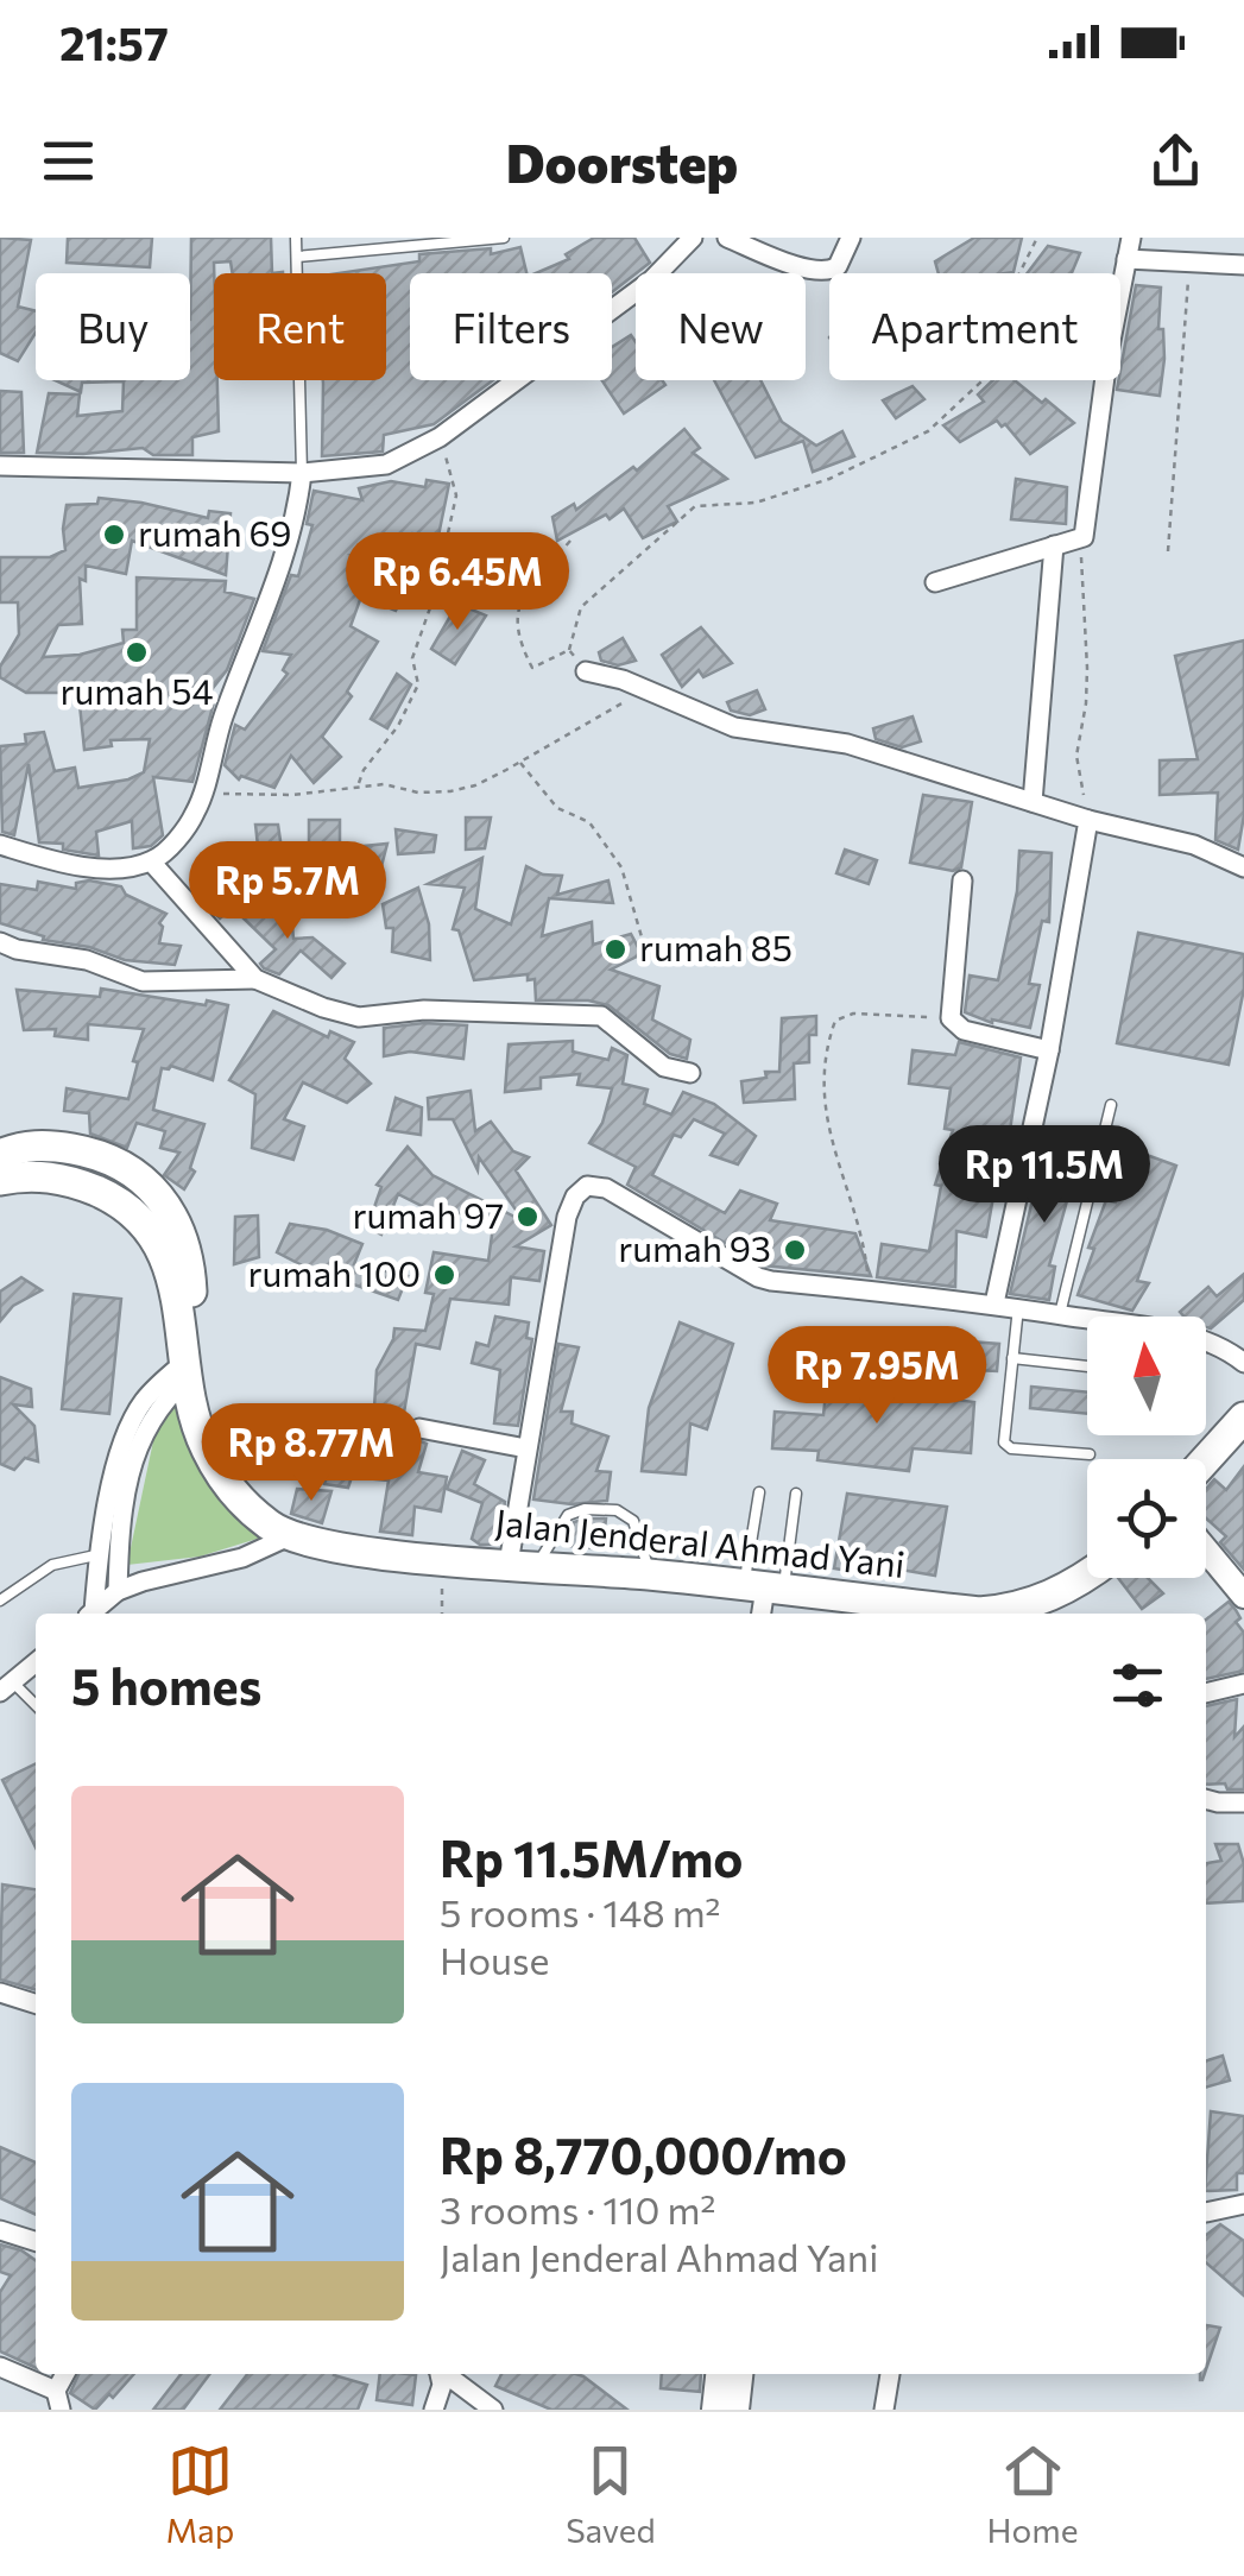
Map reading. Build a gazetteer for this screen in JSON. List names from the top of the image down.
{
  "streets": {
    "highway": ["Jalan Jenderal Ahmad Yani"]
  },
  "places": [
    "rumah 69",
    "rumah 54",
    "rumah 85",
    "rumah 97",
    "rumah 93",
    "rumah 100"
  ],
  "north": "top",
  "page": {
    "status": "21:57",
    "header": "Doorstep",
    "chip": [
      "Buy",
      "Rent",
      "Filters",
      "New",
      "Apartment"
    ],
    "price": [
      "Rp 6.45M",
      "Rp 5.7M",
      "Rp 11.5M",
      "Rp 7.95M",
      "Rp 8.77M"
    ],
    "heading": "5 homes",
    "list": [
      {
        "name": "Rp 11.5M/mo",
        "note": "5 rooms · 148 m² · House"
      },
      {
        "name": "Rp 8,770,000/mo",
        "note": "3 rooms · 110 m² · Jalan Jenderal Ahmad Yani"
      }
    ],
    "tabs": ["Map", "Saved", "Home"]
  }
}
